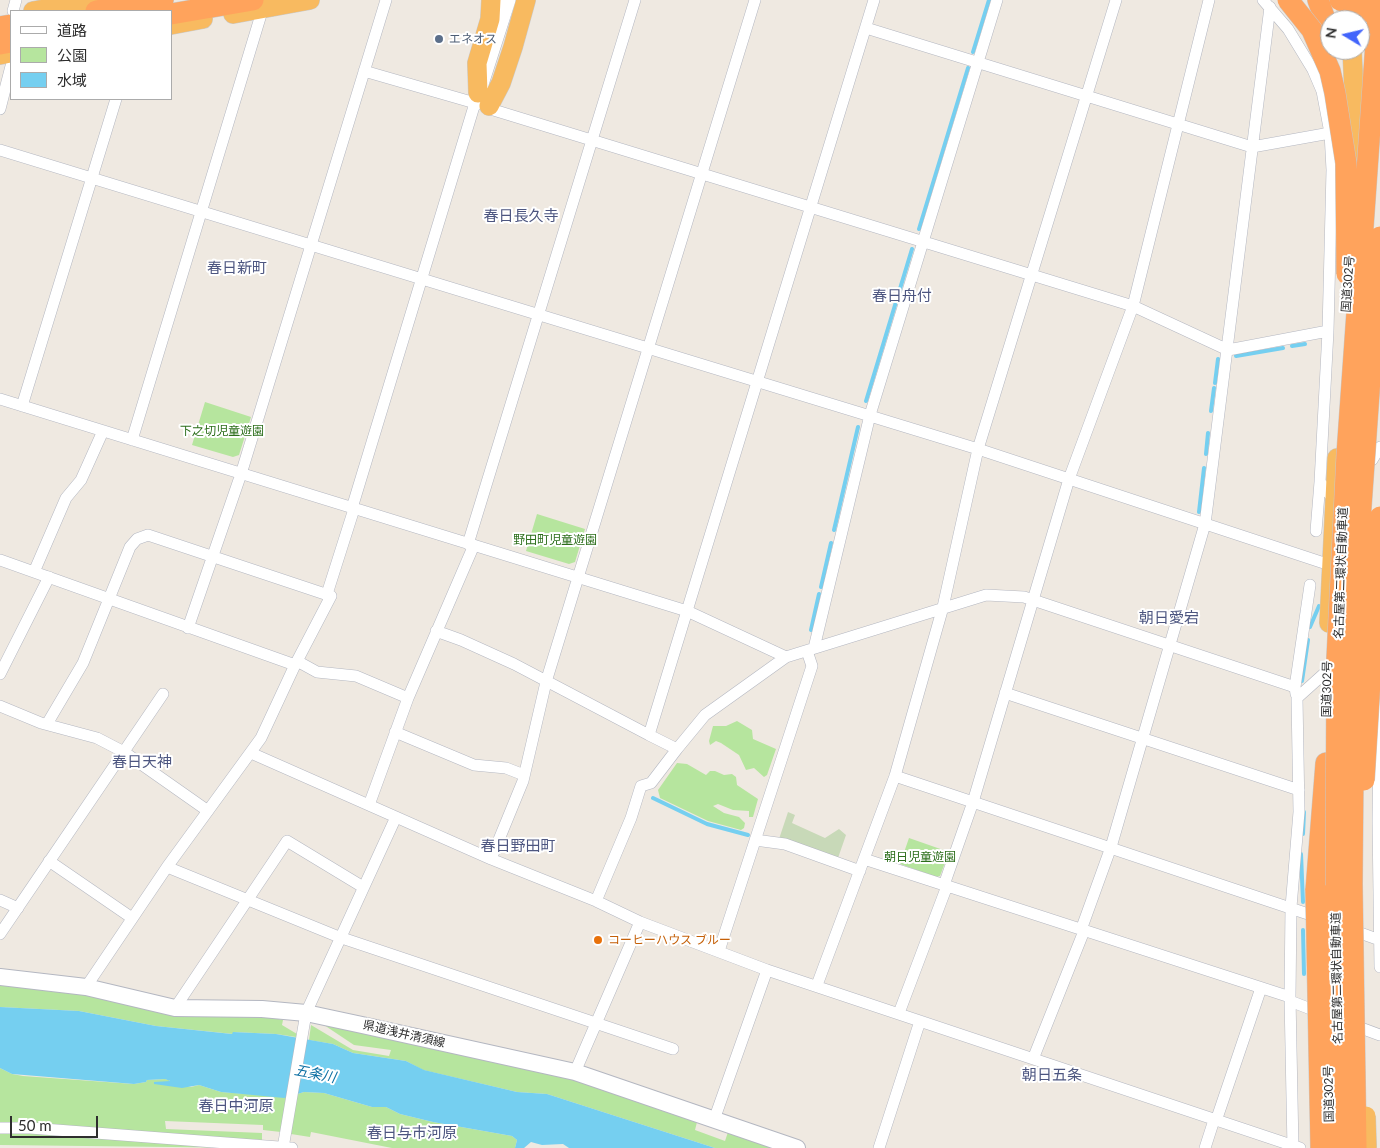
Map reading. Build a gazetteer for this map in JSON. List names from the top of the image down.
{
  "streets": {
    "highway": ["国道302号", "名古屋第二環状自動車道"],
    "main road": ["県道浅井清須線"]
  },
  "districts": [
    "春日長久寺",
    "春日新町",
    "春日舟付",
    "朝日愛宕",
    "春日天神",
    "春日野田町",
    "朝日五条",
    "春日中河原",
    "春日与市河原"
  ],
  "water": ["五条川"],
  "parks": ["下之切児童遊園", "野田町児童遊園", "朝日児童遊園"],
  "places": ["エネオス", "コーヒーハウス ブルー"],
  "legend": ["道路", "公園", "水域"],
  "scale_bar": "50 m",
  "north": "left"
}
